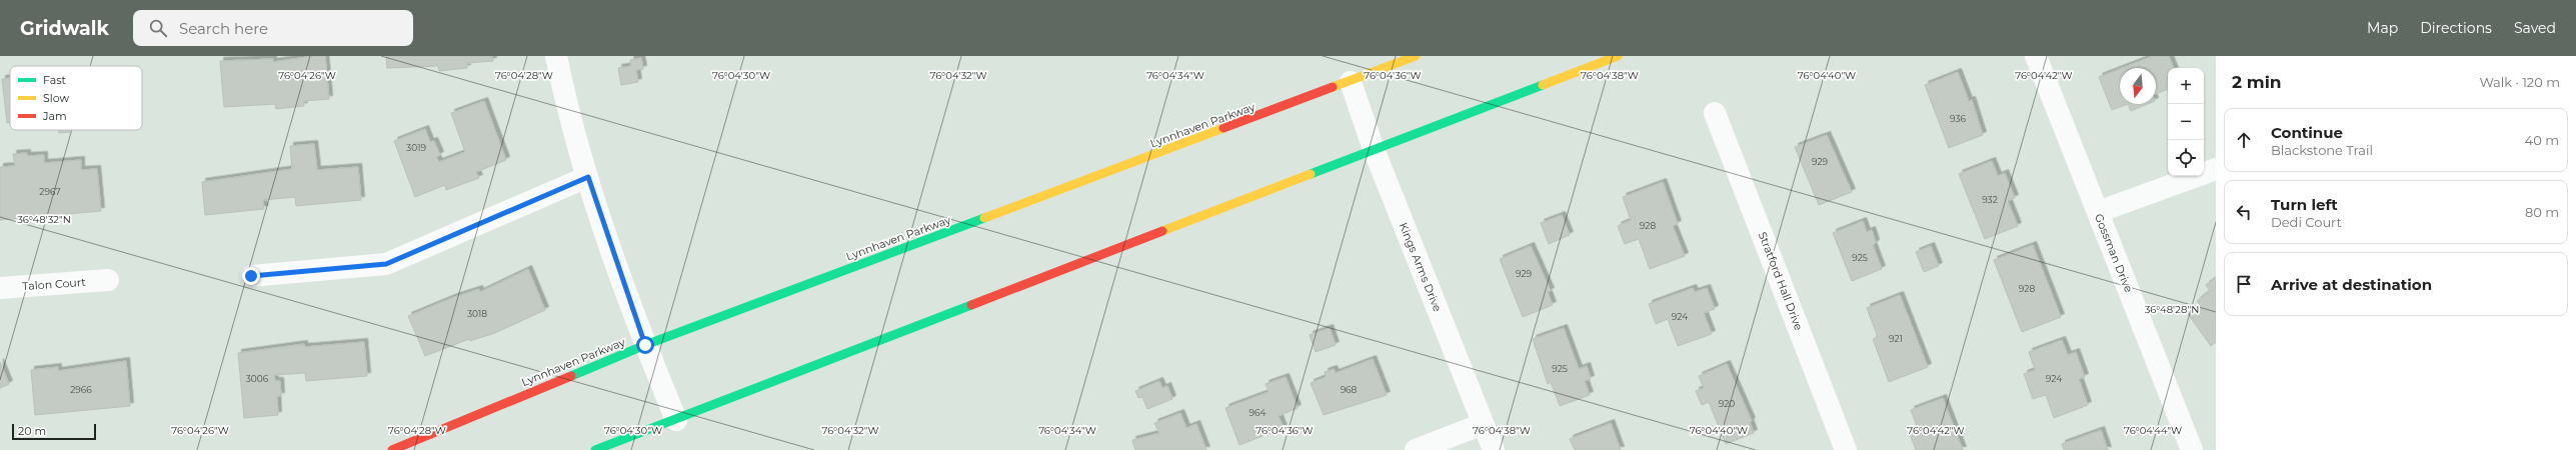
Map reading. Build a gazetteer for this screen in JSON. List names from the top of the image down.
{
  "streets": {
    "main road": ["Lynnhaven Parkway"],
    "street": [
      "Gossman Drive",
      "Kings Arms Drive",
      "Stratford Hall Drive",
      "Talon Court"
    ]
  },
  "crossings": [
    ["Lynnhaven Parkway", "Kings Arms Drive"]
  ],
  "house_numbers": [
    "936",
    "3019",
    "929",
    "2967",
    "932",
    "928",
    "925",
    "929",
    "928",
    "3018",
    "924",
    "921",
    "925",
    "3006",
    "924",
    "2966",
    "968",
    "920",
    "964"
  ],
  "legend": ["Fast", "Slow", "Jam"],
  "scale_bar": "20 m",
  "north": "bottom",
  "page": {
    "header": "Gridwalk",
    "search": "Search here",
    "nav": ["Map", "Directions", "Saved"],
    "heading": ["2 min", "Walk · 120 m"],
    "map_buttons": ["+", "−"],
    "list": [
      ["Continue", "Blackstone Trail", "40 m"],
      ["Turn left", "Dedi Court", "80 m"],
      "Arrive at destination"
    ],
    "scale": "20 m"
  },
  "coordinates": [
    "76°04'26\"W",
    "76°04'28\"W",
    "76°04'30\"W",
    "76°04'32\"W",
    "76°04'34\"W",
    "76°04'36\"W",
    "76°04'38\"W",
    "76°04'40\"W",
    "76°04'42\"W",
    "36°48'32\"N",
    "36°48'28\"N",
    "76°04'44\"W"
  ]
}
